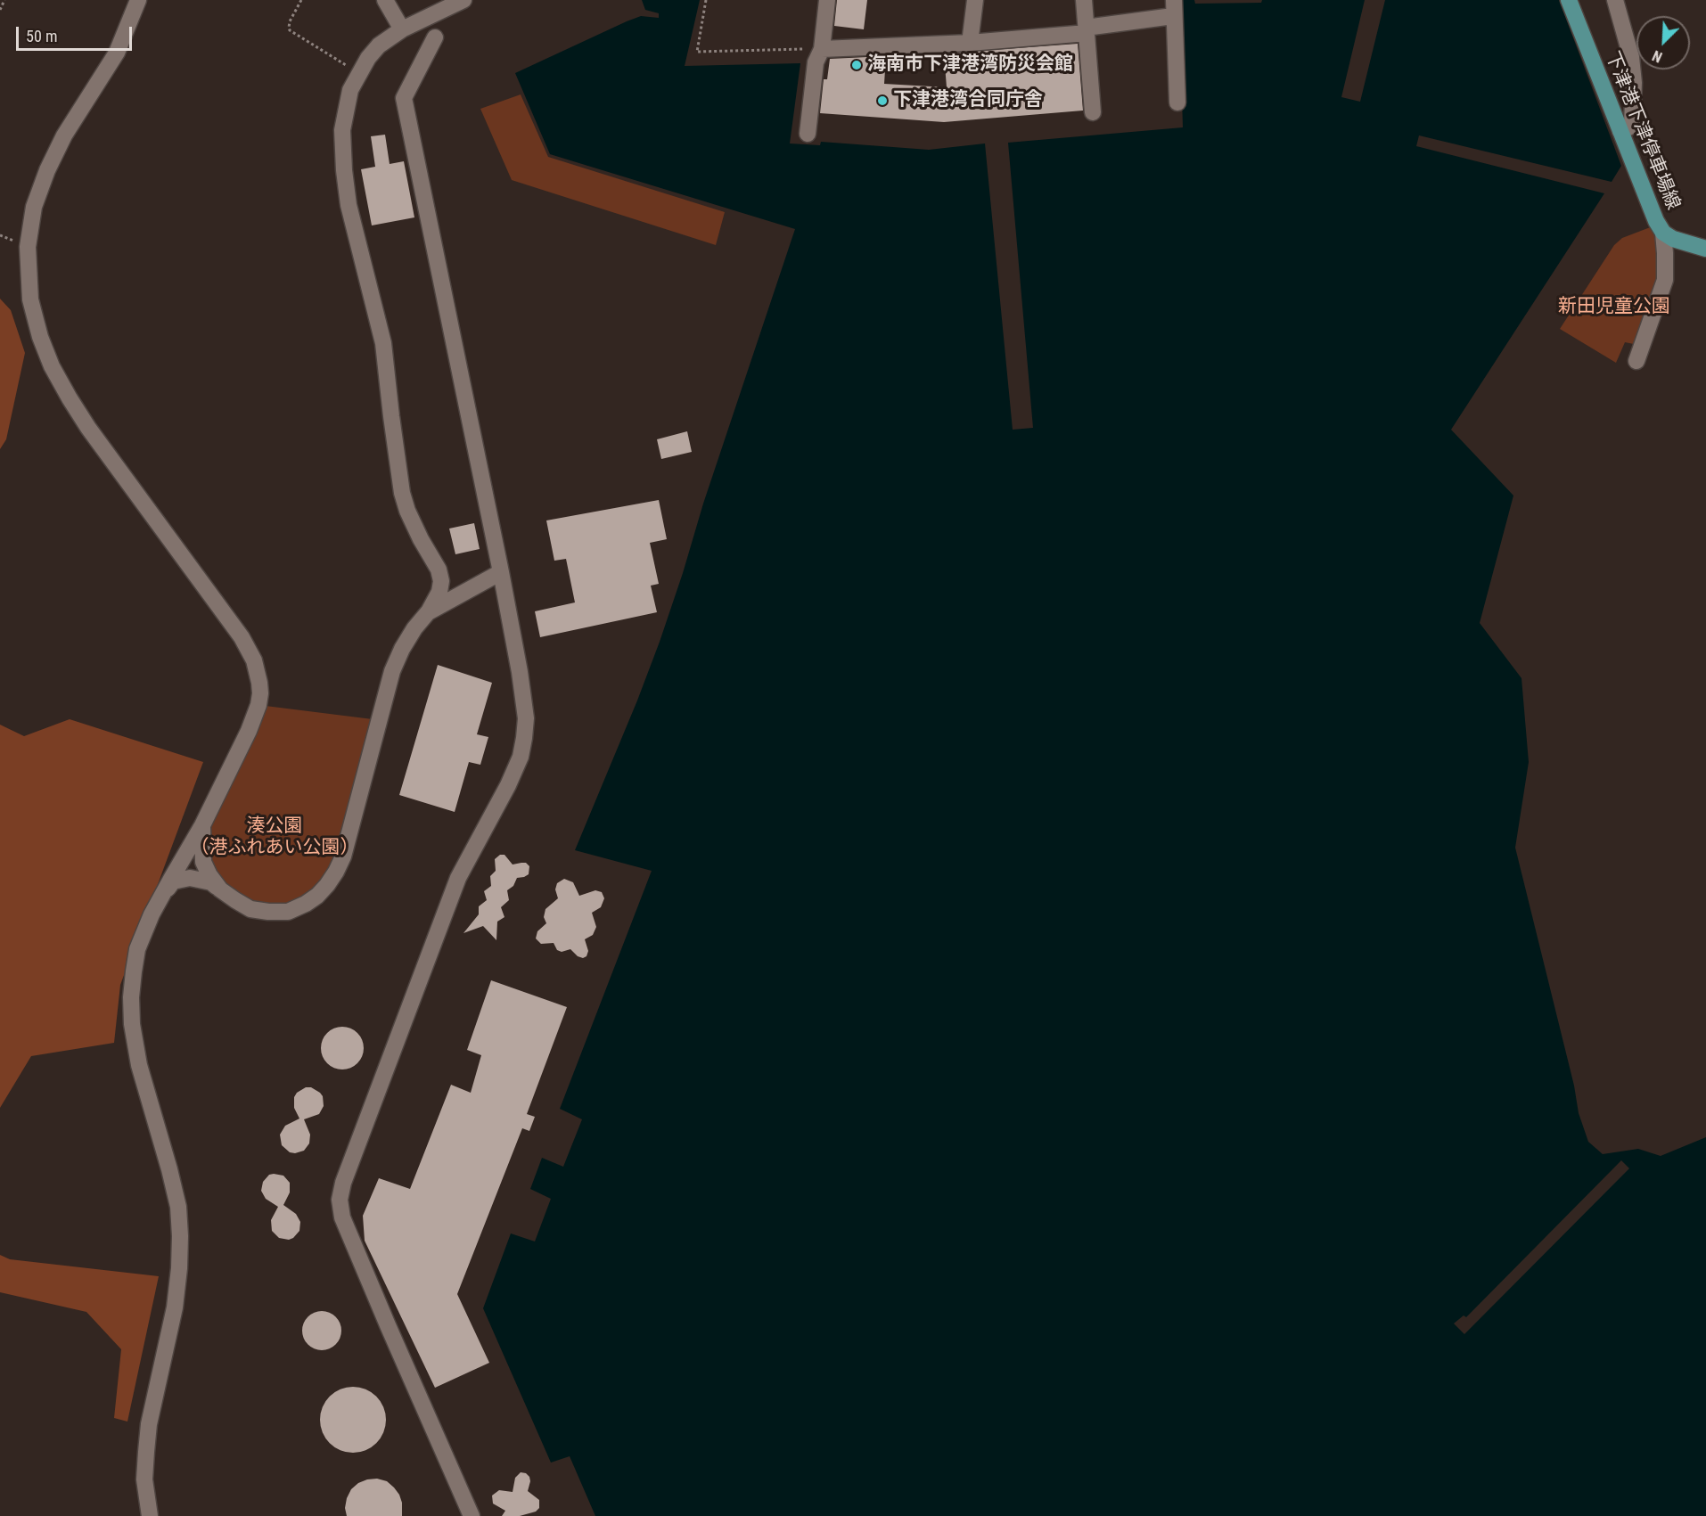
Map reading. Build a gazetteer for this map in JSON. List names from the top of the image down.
{
  "streets": {
    "main road": ["下津港下津停車場線"]
  },
  "parks": ["新田児童公園", "湊公園 （港ふれあい公園）"],
  "places": ["海南市下津港湾防災会館", "下津港湾合同庁舎"],
  "scale_bar": "50 m",
  "north": "bottom left"
}
